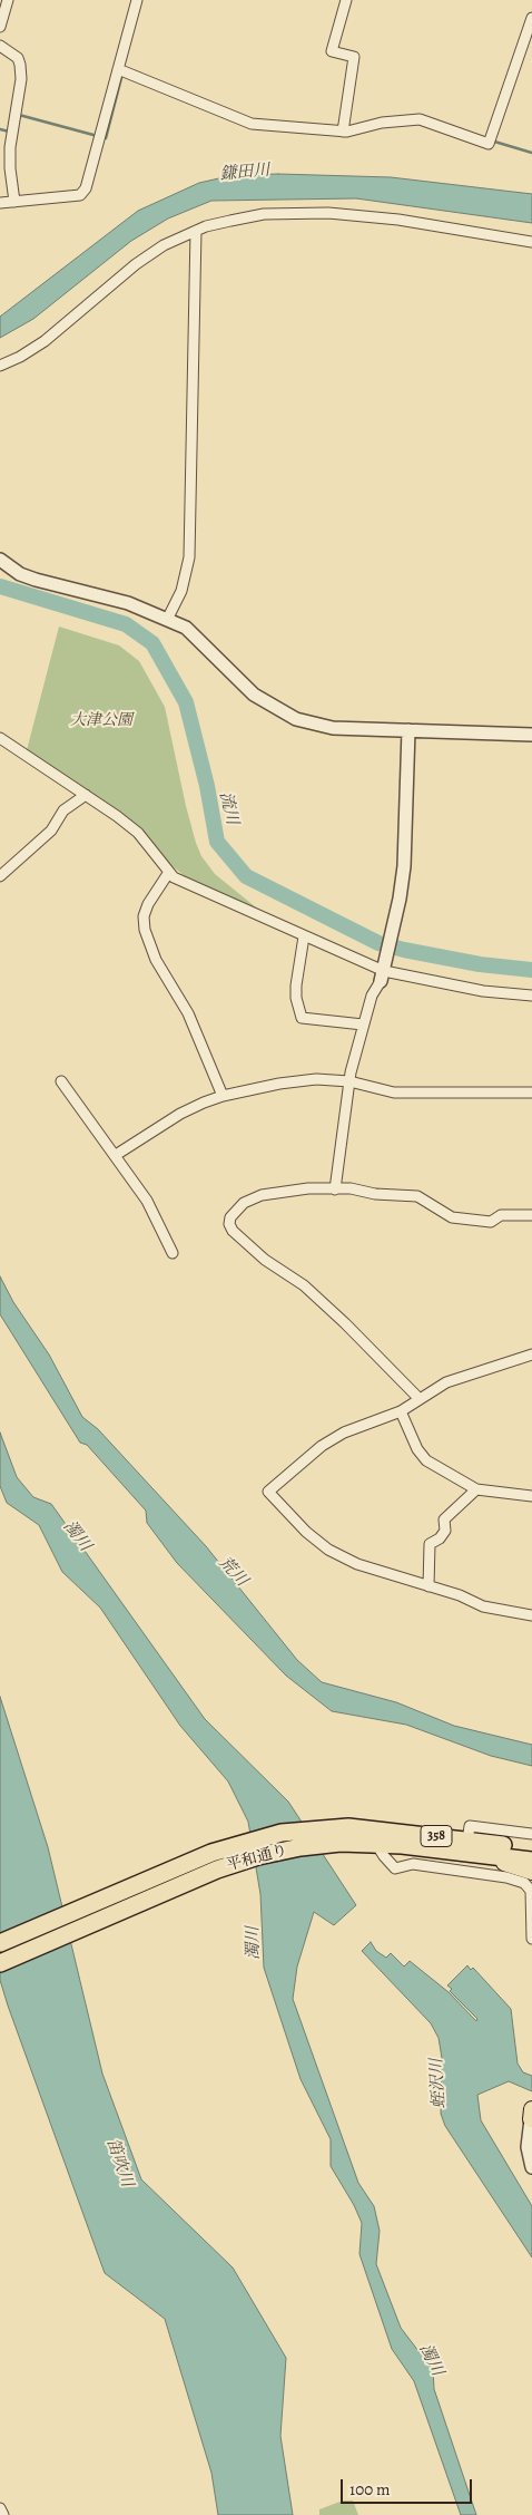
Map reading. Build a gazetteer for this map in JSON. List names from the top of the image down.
{
  "streets": {
    "highway": ["358", "平和通り"]
  },
  "water": [
    "鎌田川",
    "流川",
    "濁川",
    "荒川",
    "蛭沢川",
    "笛吹川"
  ],
  "parks": ["大津公園"],
  "scale_bar": "100 m"
}
